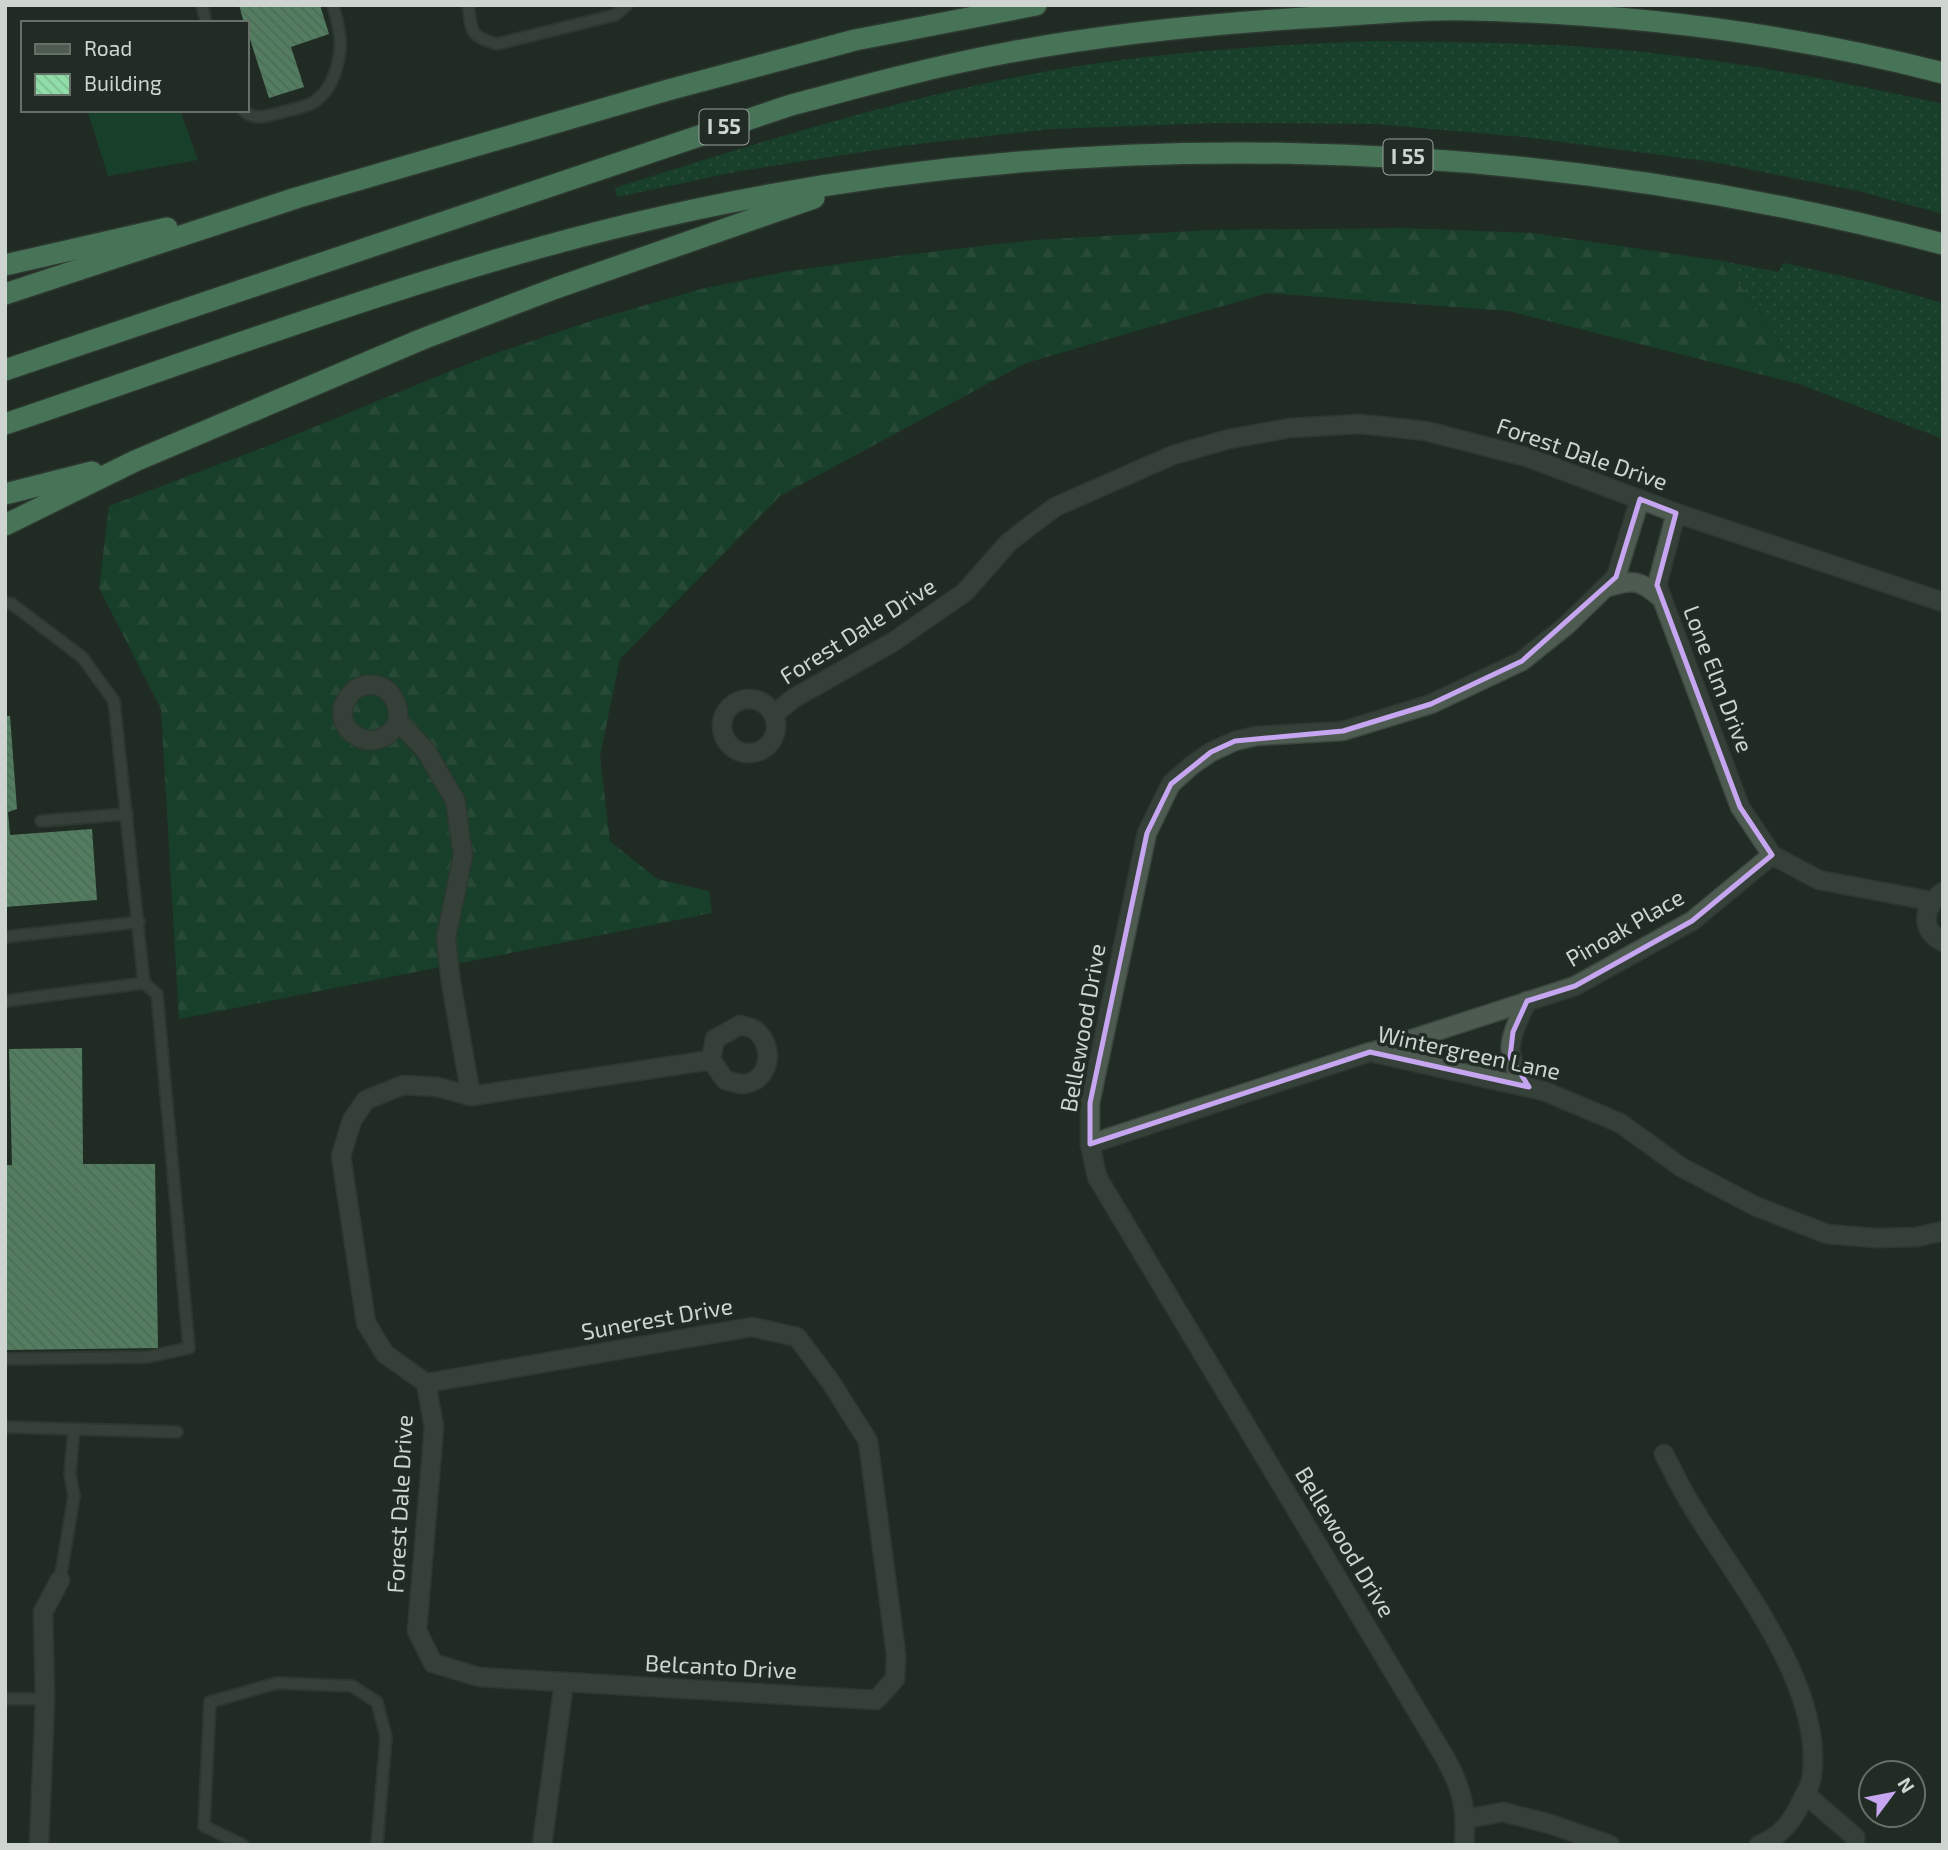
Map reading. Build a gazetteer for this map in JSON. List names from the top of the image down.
{
  "streets": {
    "highway": ["I 55"],
    "street": [
      "Forest Dale Drive",
      "Lone Elm Drive",
      "Pinoak Place",
      "Bellewood Drive",
      "Wintergreen Lane",
      "Sunerest Drive",
      "Belcanto Drive"
    ]
  },
  "crossings": [
    ["Forest Dale Drive", "Lone Elm Drive"],
    ["Forest Dale Drive", "Bellewood Drive"],
    ["Forest Dale Drive", "Sunerest Drive"],
    ["Forest Dale Drive", "Belcanto Drive"],
    ["Lone Elm Drive", "Pinoak Place"],
    ["Pinoak Place", "Wintergreen Lane"],
    ["Bellewood Drive", "Wintergreen Lane"],
    ["Sunerest Drive", "Belcanto Drive"]
  ],
  "legend": ["Road", "Building"],
  "north": "top right"
}
